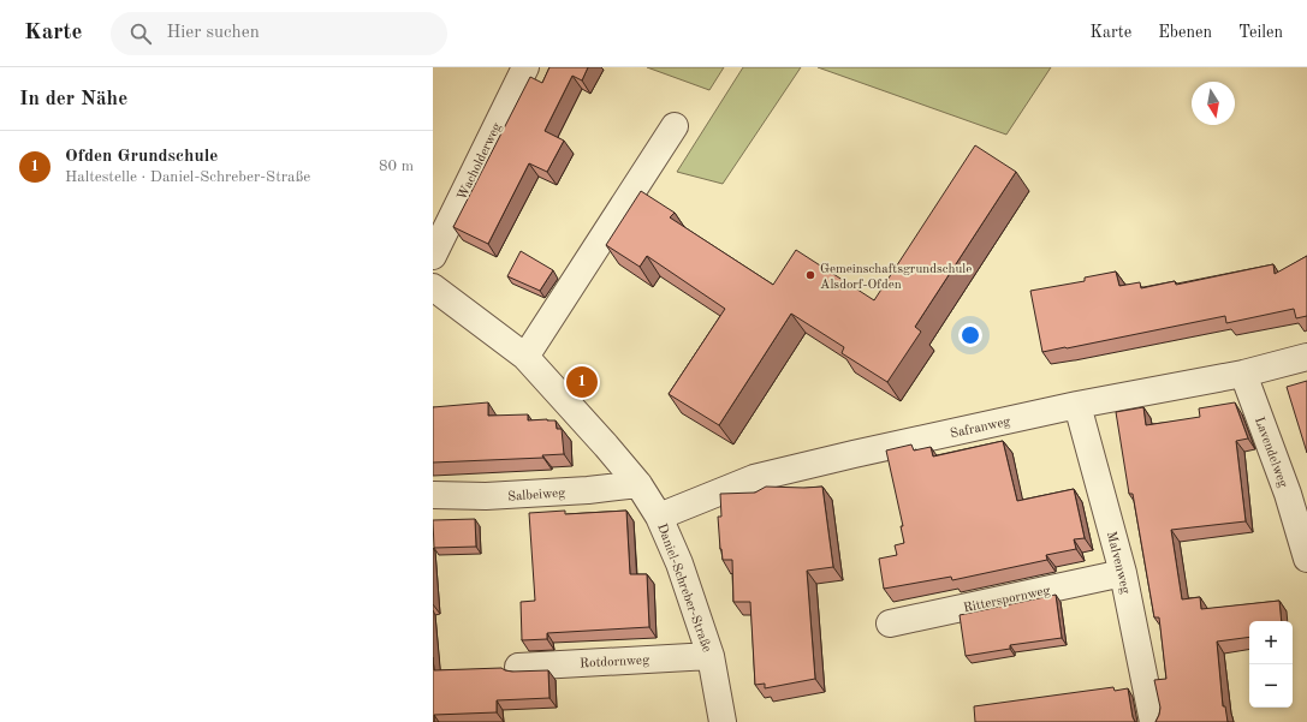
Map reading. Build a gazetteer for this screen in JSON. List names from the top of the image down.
{
  "streets": {
    "street": [
      "Wacholderweg",
      "Safranweg",
      "Lavendelweg",
      "Salbeiweg",
      "Malvenweg",
      "Daniel-Schreber-Straße",
      "Ritterspornweg",
      "Rotdornweg"
    ]
  },
  "crossings": [
    ["Safranweg", "Lavendelweg"],
    ["Safranweg", "Malvenweg"],
    ["Safranweg", "Daniel-Schreber-Straße"],
    ["Salbeiweg", "Daniel-Schreber-Straße"],
    ["Malvenweg", "Ritterspornweg"],
    ["Daniel-Schreber-Straße", "Rotdornweg"]
  ],
  "places": ["Gemeinschaftsgrundschule Alsdorf-Ofden"],
  "north": "bottom",
  "page": {
    "header": "Karte",
    "search": "Hier suchen",
    "nav": ["Karte", "Ebenen", "Teilen"],
    "heading": "In der Nähe",
    "list": [
      {
        "mark": "1",
        "name": "Ofden Grundschule",
        "note": "Haltestelle · Daniel-Schreber-Straße",
        "value": "80 m"
      }
    ],
    "pins": "1",
    "map_buttons": ["+", "−"]
  }
}
